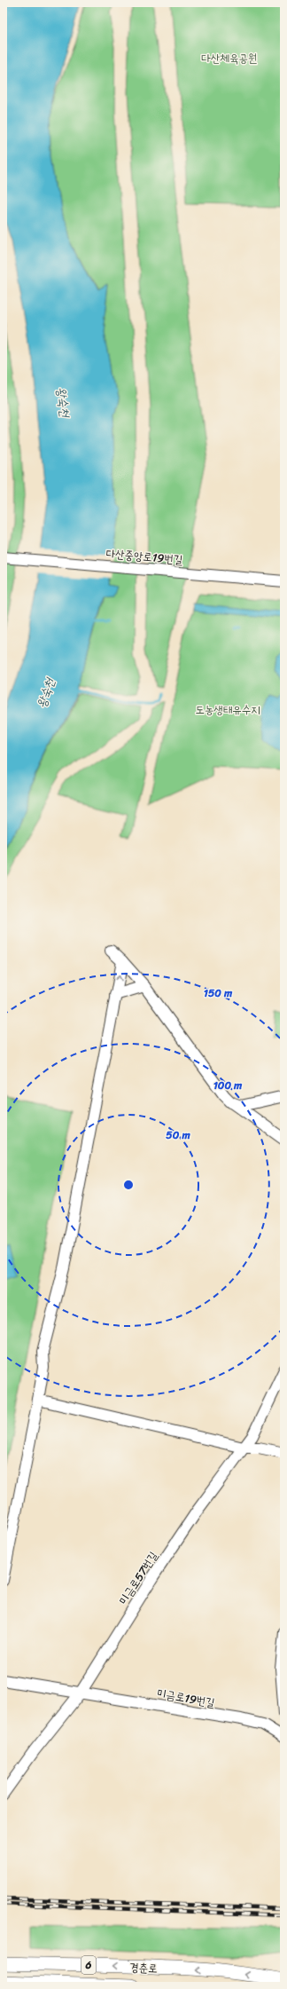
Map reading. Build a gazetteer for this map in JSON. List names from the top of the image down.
{
  "streets": {
    "main road": ["6", "경춘로"],
    "street": ["다산중앙로19번길", "미금로57번길", "미금로19번길"]
  },
  "crossings": [
    ["미금로57번길", "미금로19번길"]
  ],
  "water": ["왕숙천"],
  "parks": ["다산체육공원", "도농생태유수지"],
  "rings": ["150 m", "100 m", "50 m"]
}
